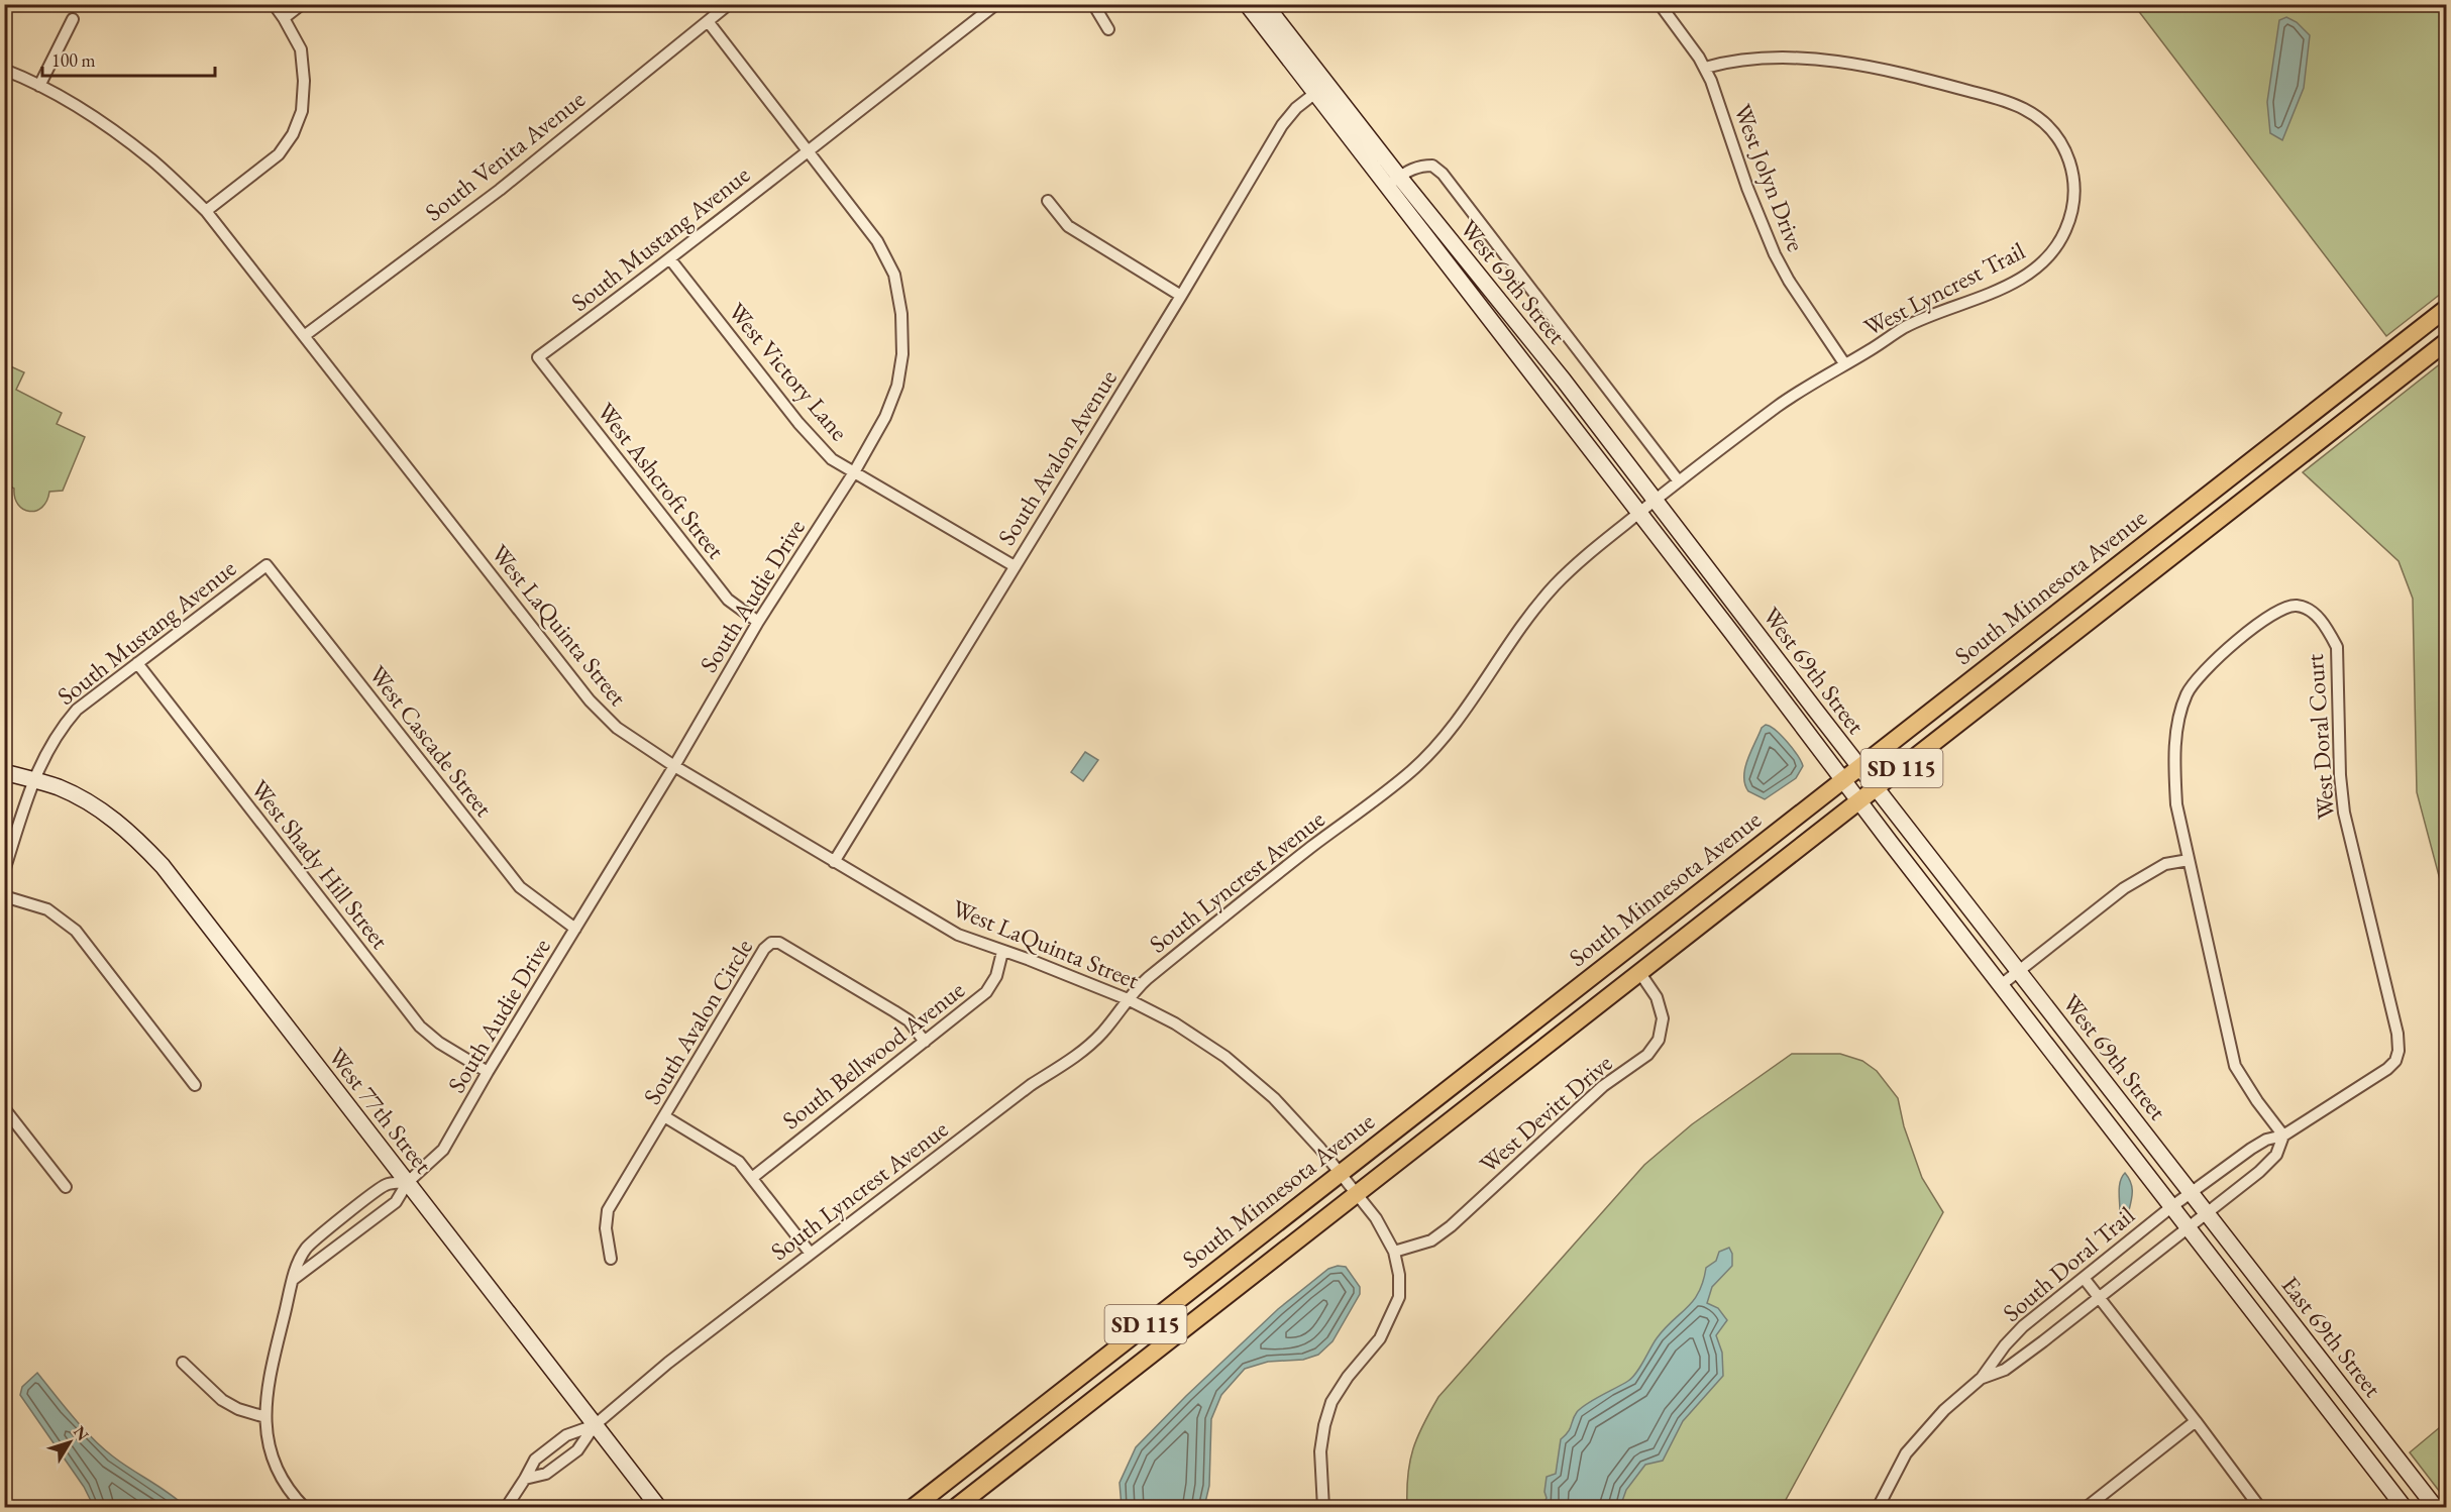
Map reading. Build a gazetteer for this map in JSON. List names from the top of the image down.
{
  "streets": {
    "main road": [
      "West 69th Street",
      "South Minnesota Avenue",
      "SD 115",
      "West 77th Street",
      "East 69th Street"
    ],
    "street": [
      "South Venita Avenue",
      "West Jolyn Drive",
      "South Mustang Avenue",
      "West Lyncrest Trail",
      "West Victory Lane",
      "South Avalon Avenue",
      "West Ashcroft Street",
      "South Audie Drive",
      "West LaQuinta Street",
      "West Doral Court",
      "West Cascade Street",
      "West Shady Hill Street",
      "South Lyncrest Avenue",
      "South Avalon Circle",
      "South Bellwood Avenue",
      "West Devitt Drive",
      "South Doral Trail"
    ]
  },
  "crossings": [
    ["South Venita Avenue", "South Audie Drive"],
    ["South Venita Avenue", "West LaQuinta Street"],
    ["West Jolyn Drive", "West Lyncrest Trail"],
    ["South Mustang Avenue", "West Victory Lane"],
    ["South Mustang Avenue", "West Ashcroft Street"],
    ["South Mustang Avenue", "South Audie Drive"],
    ["South Mustang Avenue", "West Cascade Street"],
    ["South Mustang Avenue", "West Shady Hill Street"],
    ["South Mustang Avenue", "West 77th Street"],
    ["West 69th Street", "West Lyncrest Trail"],
    ["West 69th Street", "South Avalon Avenue"],
    ["West 69th Street", "South Minnesota Avenue"],
    ["West 69th Street", "South Lyncrest Avenue"],
    ["West 69th Street", "South Doral Trail"],
    ["West 69th Street", "East 69th Street"],
    ["West Lyncrest Trail", "South Lyncrest Avenue"],
    ["West Victory Lane", "South Avalon Avenue"],
    ["West Victory Lane", "South Audie Drive"],
    ["South Avalon Avenue", "West LaQuinta Street"],
    ["West Ashcroft Street", "South Audie Drive"],
    ["South Minnesota Avenue", "West LaQuinta Street"],
    ["South Minnesota Avenue", "West Devitt Drive"],
    ["South Audie Drive", "West LaQuinta Street"],
    ["South Audie Drive", "West Cascade Street"],
    ["South Audie Drive", "West Shady Hill Street"],
    ["South Audie Drive", "West 77th Street"],
    ["West LaQuinta Street", "South Lyncrest Avenue"],
    ["West LaQuinta Street", "South Bellwood Avenue"],
    ["West LaQuinta Street", "West Devitt Drive"],
    ["West Doral Court", "South Doral Trail"],
    ["South Lyncrest Avenue", "West 77th Street"],
    ["South Avalon Circle", "South Bellwood Avenue"],
    ["South Doral Trail", "East 69th Street"]
  ],
  "scale_bar": "100 m",
  "north": "top right"
}
